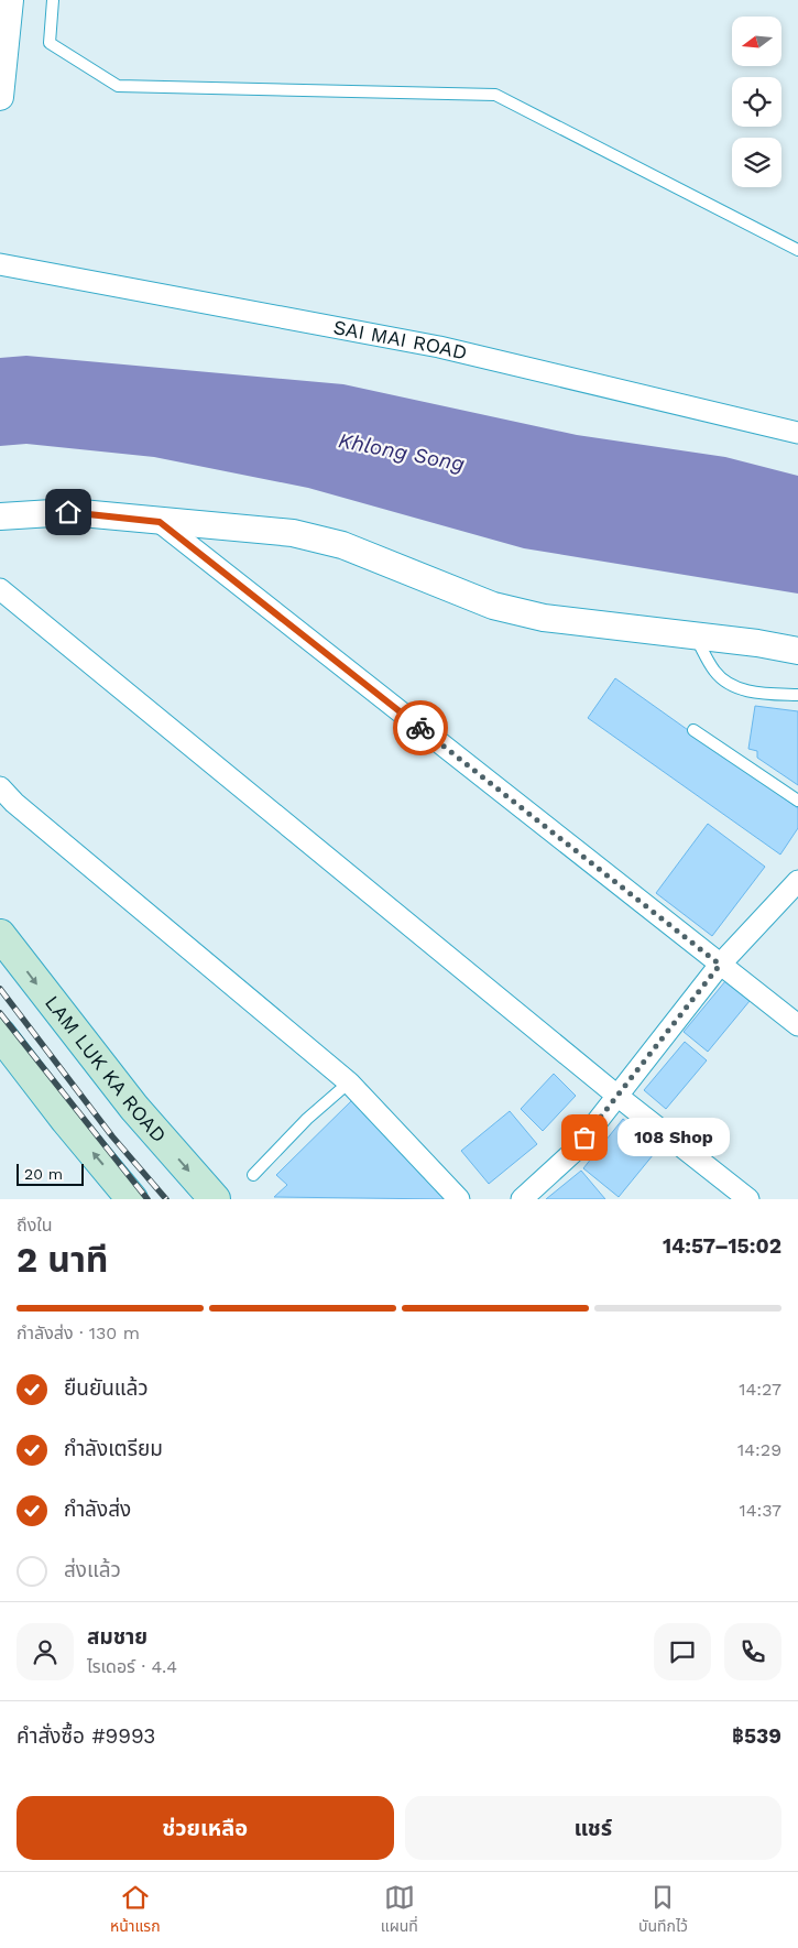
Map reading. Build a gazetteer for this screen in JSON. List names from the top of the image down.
{
  "streets": {
    "main road": ["LAM LUK KA ROAD"],
    "street": ["SAI MAI ROAD"]
  },
  "water": ["Khlong Song"],
  "places": ["108 Shop"],
  "scale_bar": "20 m",
  "north": "left",
  "page": {
    "bubble": "108 Shop",
    "scale": "20 m",
    "heading": ["2 นาที", "ถึงใน", "14:57–15:02"],
    "panel": [
      "สมชาย",
      "ไรเดอร์ · 4.4",
      "คำสั่งซื้อ #9993",
      "฿539"
    ],
    "bar": "กำลังส่ง · 130 m",
    "list": [
      ["ยืนยันแล้ว", "14:27"],
      ["กำลังเตรียม", "14:29"],
      ["กำลังส่ง", "14:37"],
      "ส่งแล้ว"
    ],
    "buttons": ["ช่วยเหลือ", "แชร์"],
    "tabs": ["หน้าแรก", "แผนที่", "บันทึกไว้"]
  }
}
